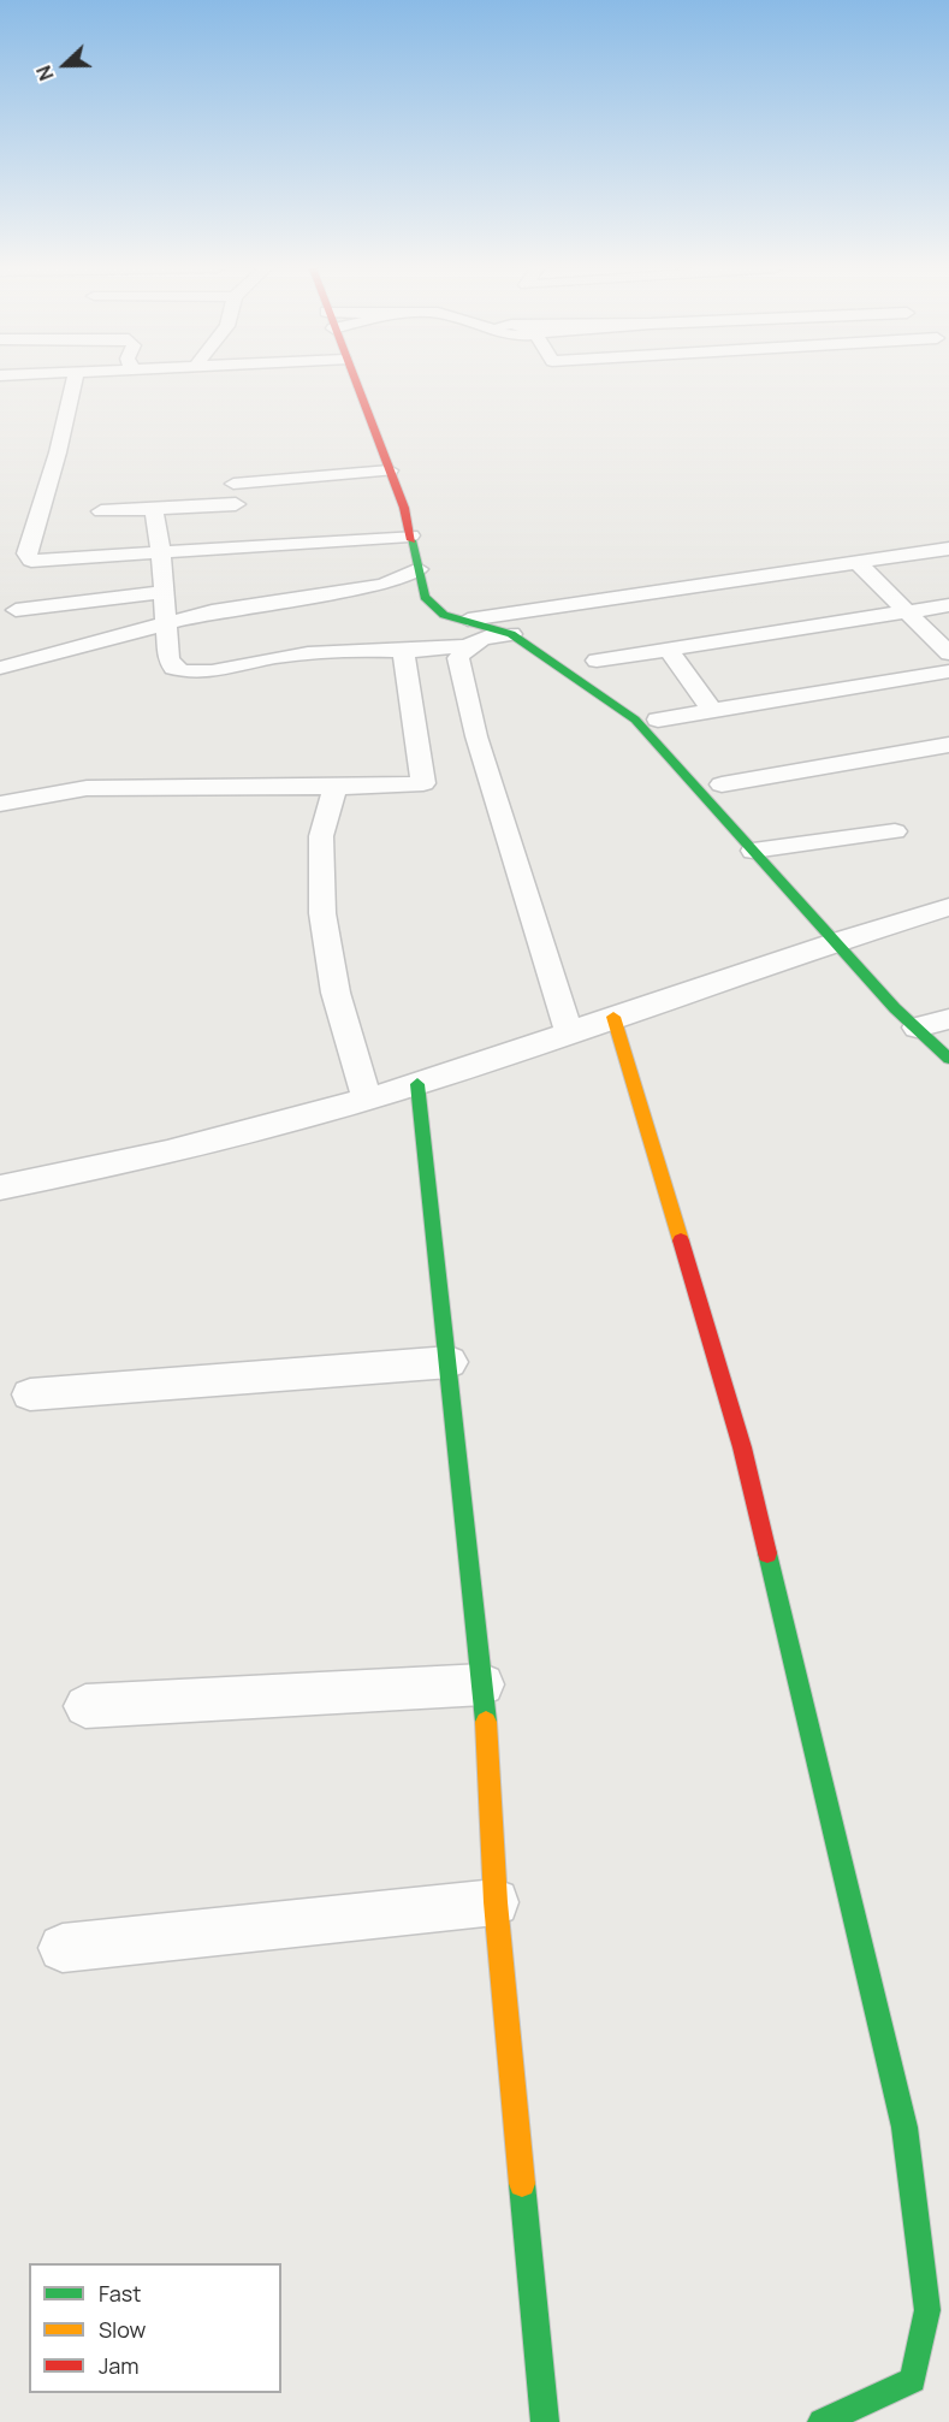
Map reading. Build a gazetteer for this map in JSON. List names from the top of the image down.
{
  "legend": ["Fast", "Slow", "Jam"],
  "north": "left"
}
